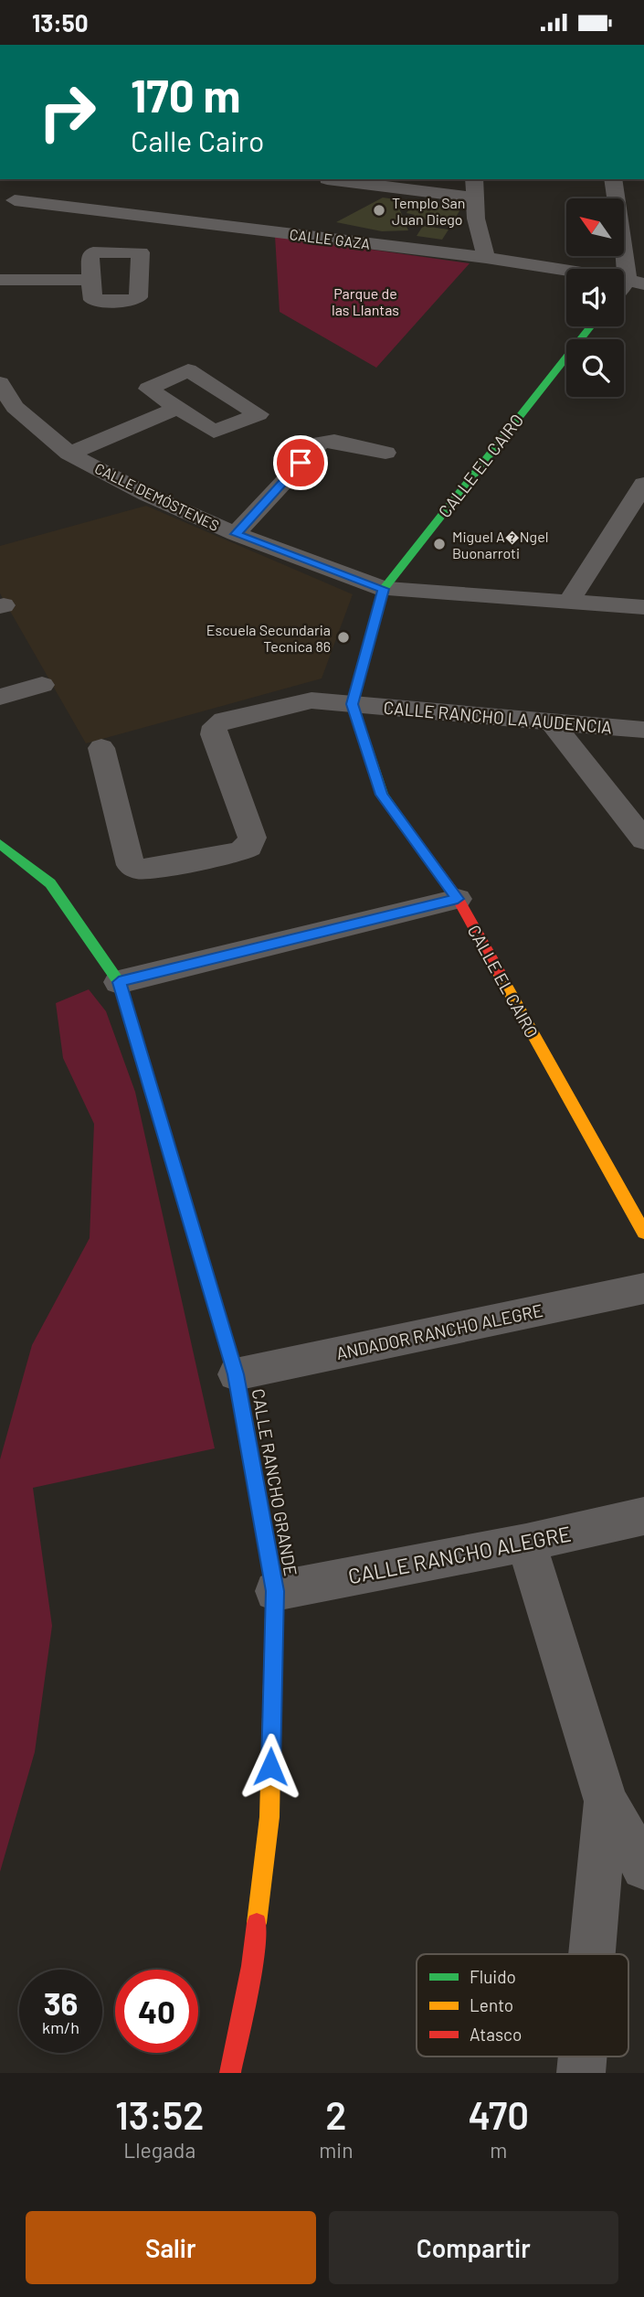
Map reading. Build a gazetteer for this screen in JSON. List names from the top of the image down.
{
  "streets": {
    "street": [
      "CALLE GAZA",
      "CALLE EL CAIRO",
      "CALLE DEMÓSTENES",
      "CALLE RANCHO LA AUDENCIA",
      "ANDADOR RANCHO ALEGRE",
      "CALLE RANCHO GRANDE",
      "CALLE RANCHO ALEGRE"
    ]
  },
  "crossings": [
    ["CALLE EL CAIRO", "CALLE DEMÓSTENES"],
    ["CALLE EL CAIRO", "CALLE RANCHO LA AUDENCIA"],
    ["ANDADOR RANCHO ALEGRE", "CALLE RANCHO GRANDE"],
    ["CALLE RANCHO GRANDE", "CALLE RANCHO ALEGRE"]
  ],
  "parks": ["Parque de las Llantas"],
  "places": ["Templo San Juan Diego", "Miguel A�Ngel Buonarroti", "Escuela Secundaria Tecnica 86"],
  "legend": ["Fluido", "Lento", "Atasco"],
  "north": "top left",
  "page": {
    "status": "13:50",
    "turn": ["170 m", "Calle Cairo"],
    "speed": "36 km/h",
    "limit": "40",
    "eta": [
      "13:52",
      "Llegada",
      "2",
      "min",
      "470",
      "m"
    ],
    "buttons": ["Salir", "Compartir"]
  }
}
